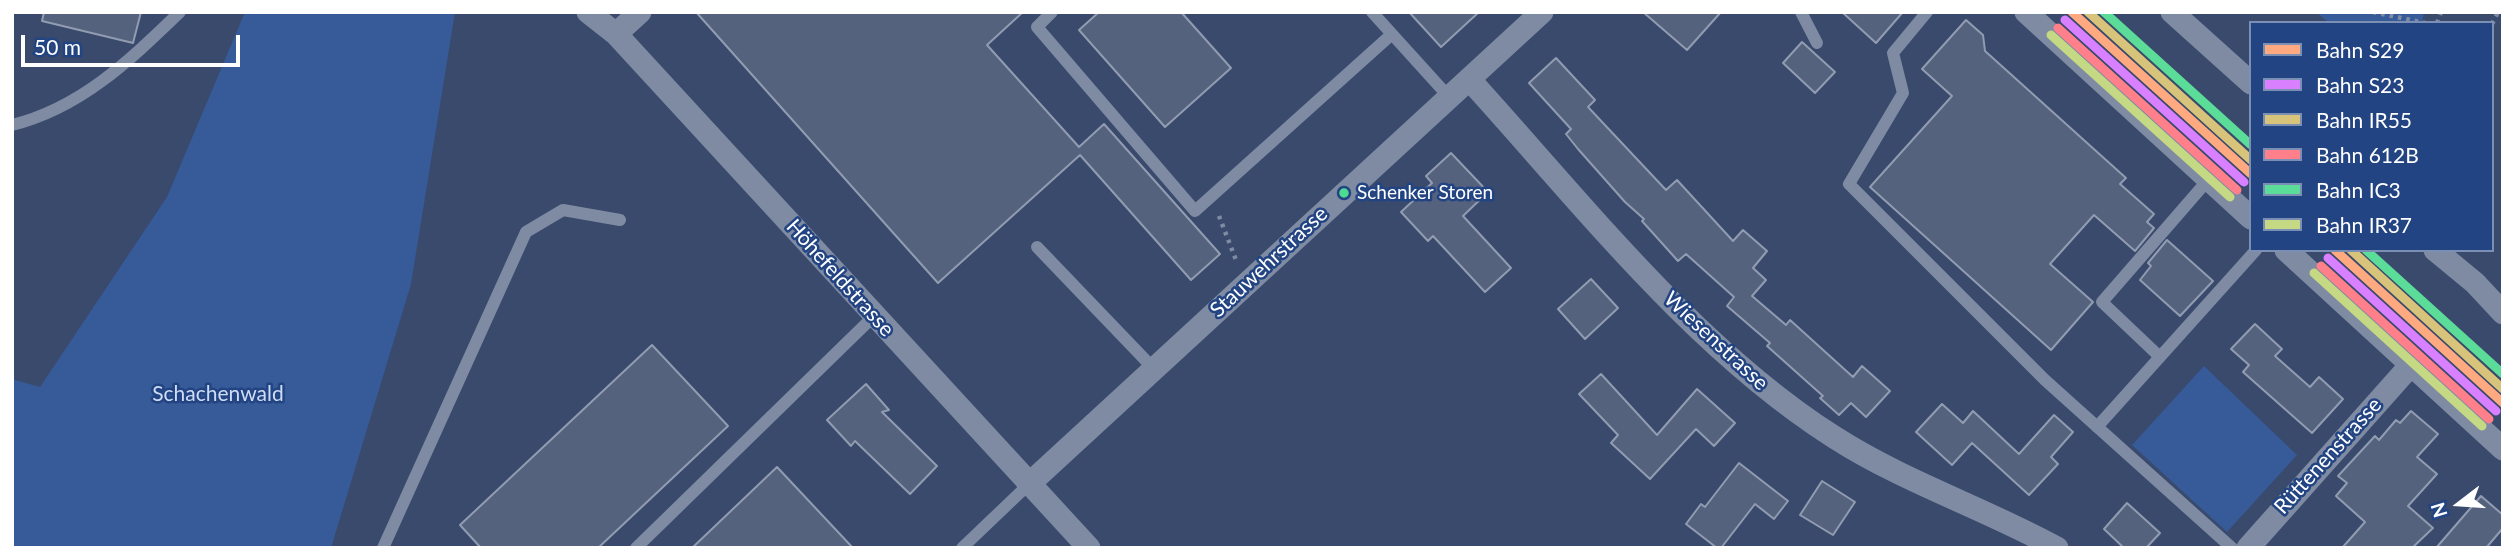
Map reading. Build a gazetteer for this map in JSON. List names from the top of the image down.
{
  "streets": {
    "street": [
      "Stauwehrstrasse",
      "Höhefeldstrasse",
      "Wiesenstrasse",
      "Rüttenenstrasse"
    ]
  },
  "crossings": [
    ["Stauwehrstrasse", "Höhefeldstrasse"],
    ["Stauwehrstrasse", "Wiesenstrasse"]
  ],
  "parks": ["Schachenwald"],
  "places": ["Schenker Storen"],
  "lines": [
    "rail line S29",
    "rail line IR55",
    "rail line IC3",
    "rail line S23",
    "rail line 612B",
    "rail line IR37"
  ],
  "legend": [
    "Bahn S29",
    "Bahn S23",
    "Bahn IR55",
    "Bahn 612B",
    "Bahn IC3",
    "Bahn IR37"
  ],
  "scale_bar": "50 m",
  "north": "left"
}
